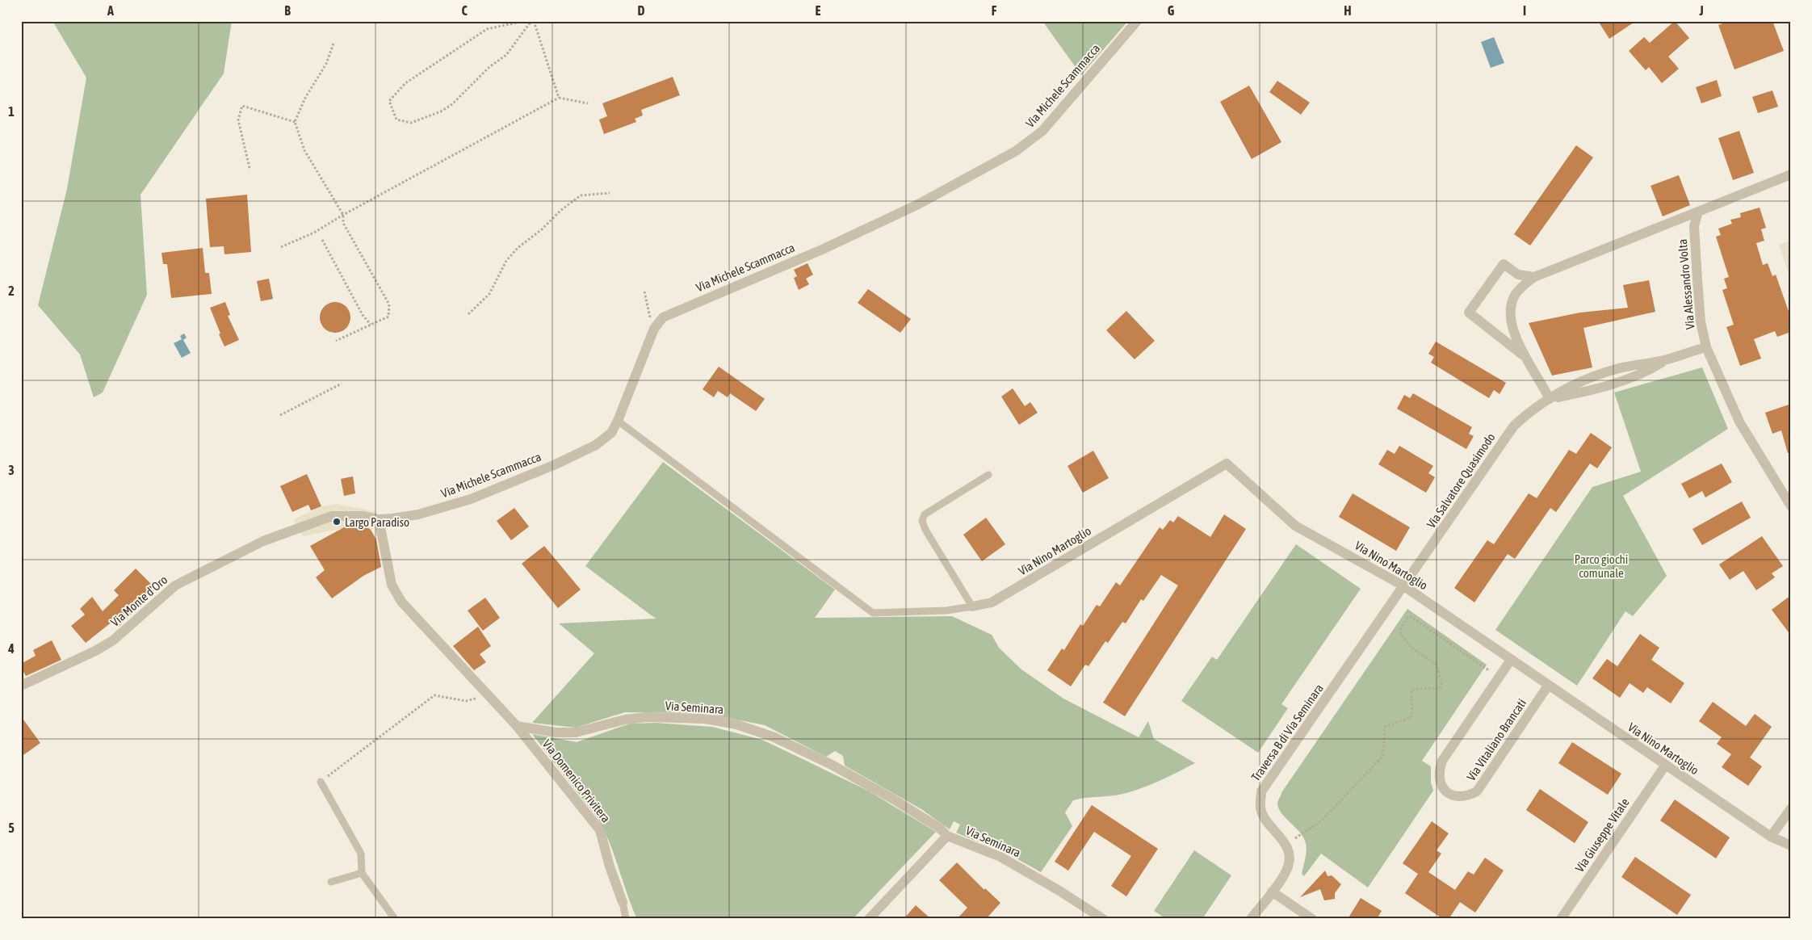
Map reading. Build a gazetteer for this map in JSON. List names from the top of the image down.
{
  "streets": {
    "street": [
      "Via Michele Scammacca",
      "Via Alessandro Volta",
      "Via Salvatore Quasimodo",
      "Via Nino Martoglio",
      "Via Monte d'Oro",
      "Via Seminara",
      "Traversa B di Via Seminara",
      "Via Vitaliano Brancati",
      "Via Domenico Privitera",
      "Via Giuseppe Vitale"
    ]
  },
  "crossings": [
    ["Via Michele Scammacca", "Via Monte d'Oro"],
    ["Via Alessandro Volta", "Via Salvatore Quasimodo"],
    ["Via Salvatore Quasimodo", "Via Nino Martoglio"],
    ["Via Salvatore Quasimodo", "Traversa B di Via Seminara"],
    ["Via Nino Martoglio", "Traversa B di Via Seminara"],
    ["Via Nino Martoglio", "Via Vitaliano Brancati"],
    ["Via Nino Martoglio", "Via Giuseppe Vitale"],
    ["Via Seminara", "Via Domenico Privitera"]
  ],
  "parks": ["Parco giochi comunale"],
  "places": ["Largo Paradiso"],
  "grid": {
    "columns": [
      "A",
      "B",
      "C",
      "D",
      "E",
      "F",
      "G",
      "H",
      "I",
      "J"
    ],
    "rows": [
      "1",
      "2",
      "3",
      "4",
      "5"
    ]
  }
}
